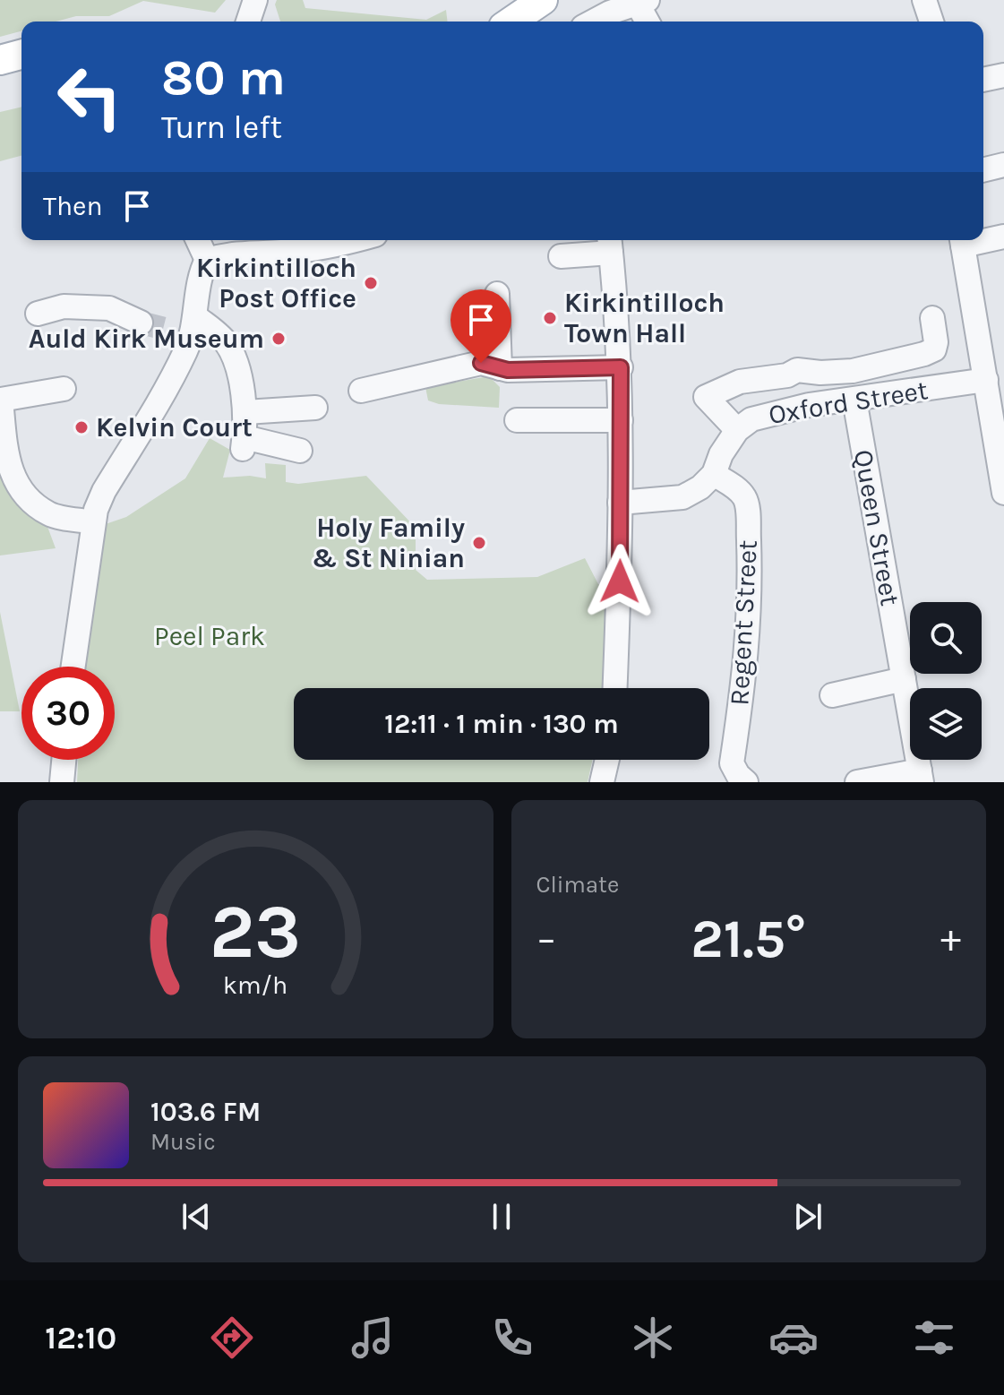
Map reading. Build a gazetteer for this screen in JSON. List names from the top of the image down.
{
  "streets": {
    "street": ["Oxford Street", "Queen Street", "Regent Street"]
  },
  "crossings": [
    ["Oxford Street", "Queen Street"],
    ["Oxford Street", "Regent Street"]
  ],
  "parks": ["Peel Park"],
  "places": [
    "Kirkintilloch Post Office",
    "Kirkintilloch Town Hall",
    "Auld Kirk Museum",
    "Kelvin Court",
    "Holy Family & St Ninian"
  ],
  "page": {
    "turn": ["80 m", "Turn left"],
    "then": "Then",
    "limit": "30",
    "trip": "12:11 · 1 min · 130 m",
    "tile": "Climate",
    "heat": ["−", "21.5°", "+"],
    "song": ["103.6 FM", "Music"],
    "tabs": "12:10",
    "gauge": ["23", "km/h"]
  }
}
